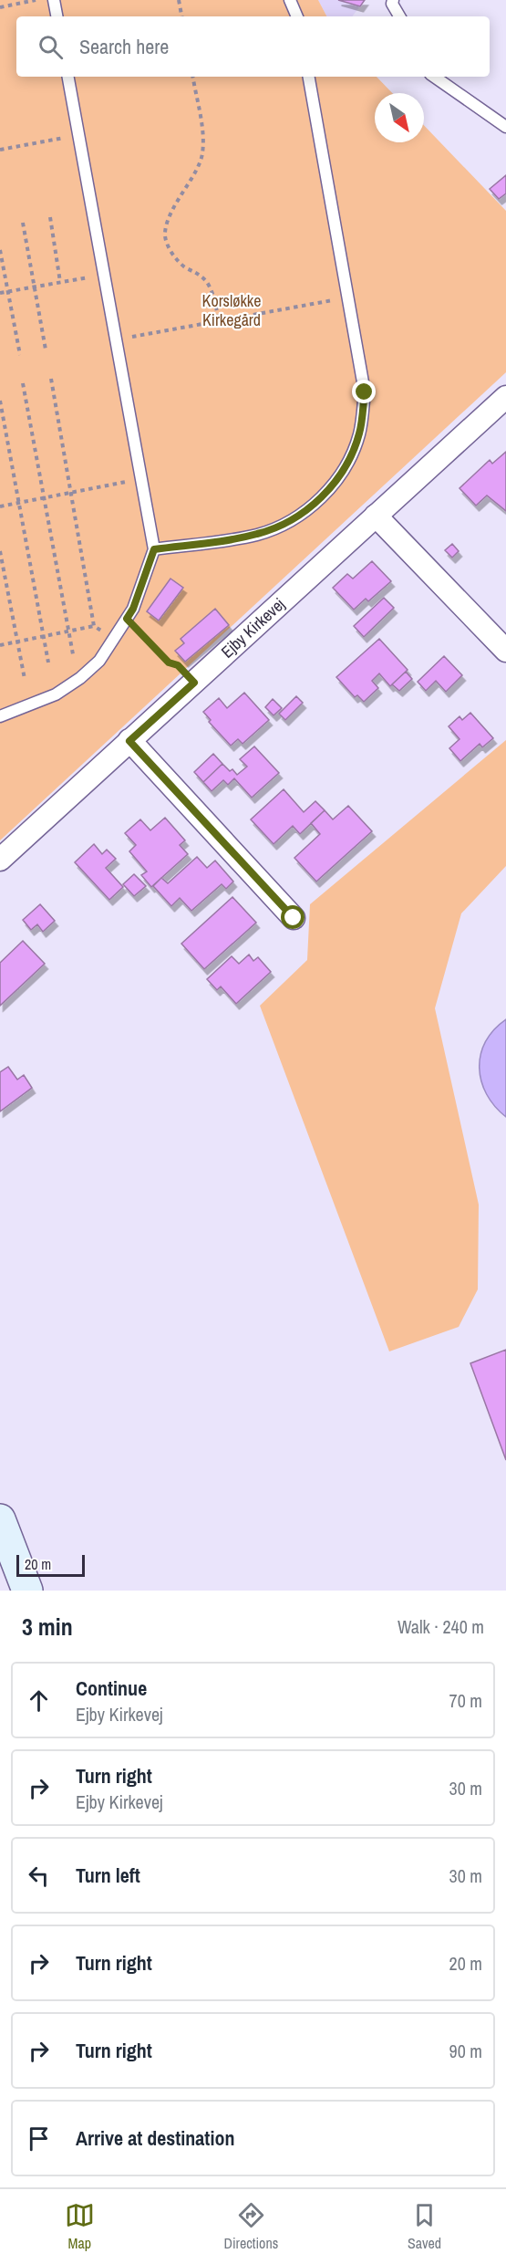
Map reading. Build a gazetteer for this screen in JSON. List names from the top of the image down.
{
  "streets": {
    "street": ["Ejby Kirkevej"]
  },
  "parks": ["Korsløkke Kirkegård"],
  "scale_bar": "20 m",
  "north": "bottom right",
  "page": {
    "search": "Search here",
    "scale": "20 m",
    "heading": ["3 min", "Walk · 240 m"],
    "list": [
      ["Continue", "Ejby Kirkevej", "70 m"],
      ["Turn right", "Ejby Kirkevej", "30 m"],
      ["Turn left", "30 m"],
      ["Turn right", "20 m"],
      ["Turn right", "90 m"],
      "Arrive at destination"
    ],
    "nav": ["Map", "Directions", "Saved"]
  }
}
